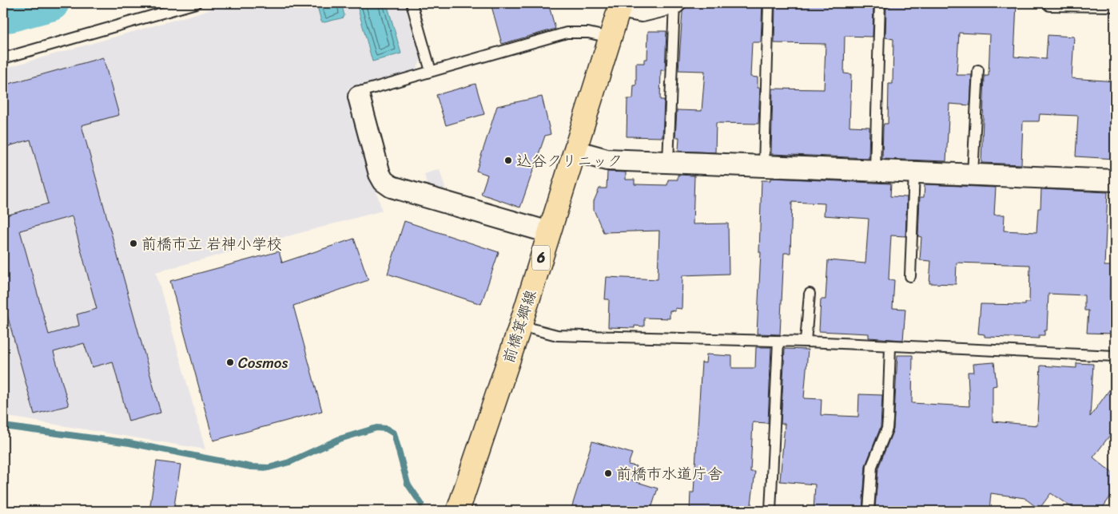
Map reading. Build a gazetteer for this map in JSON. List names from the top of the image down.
{
  "streets": {
    "main road": ["6", "前橋箕郷線"]
  },
  "places": [
    "込谷クリニック",
    "前橋市立 岩神小学校",
    "Cosmos",
    "前橋市水道庁舎"
  ]
}
